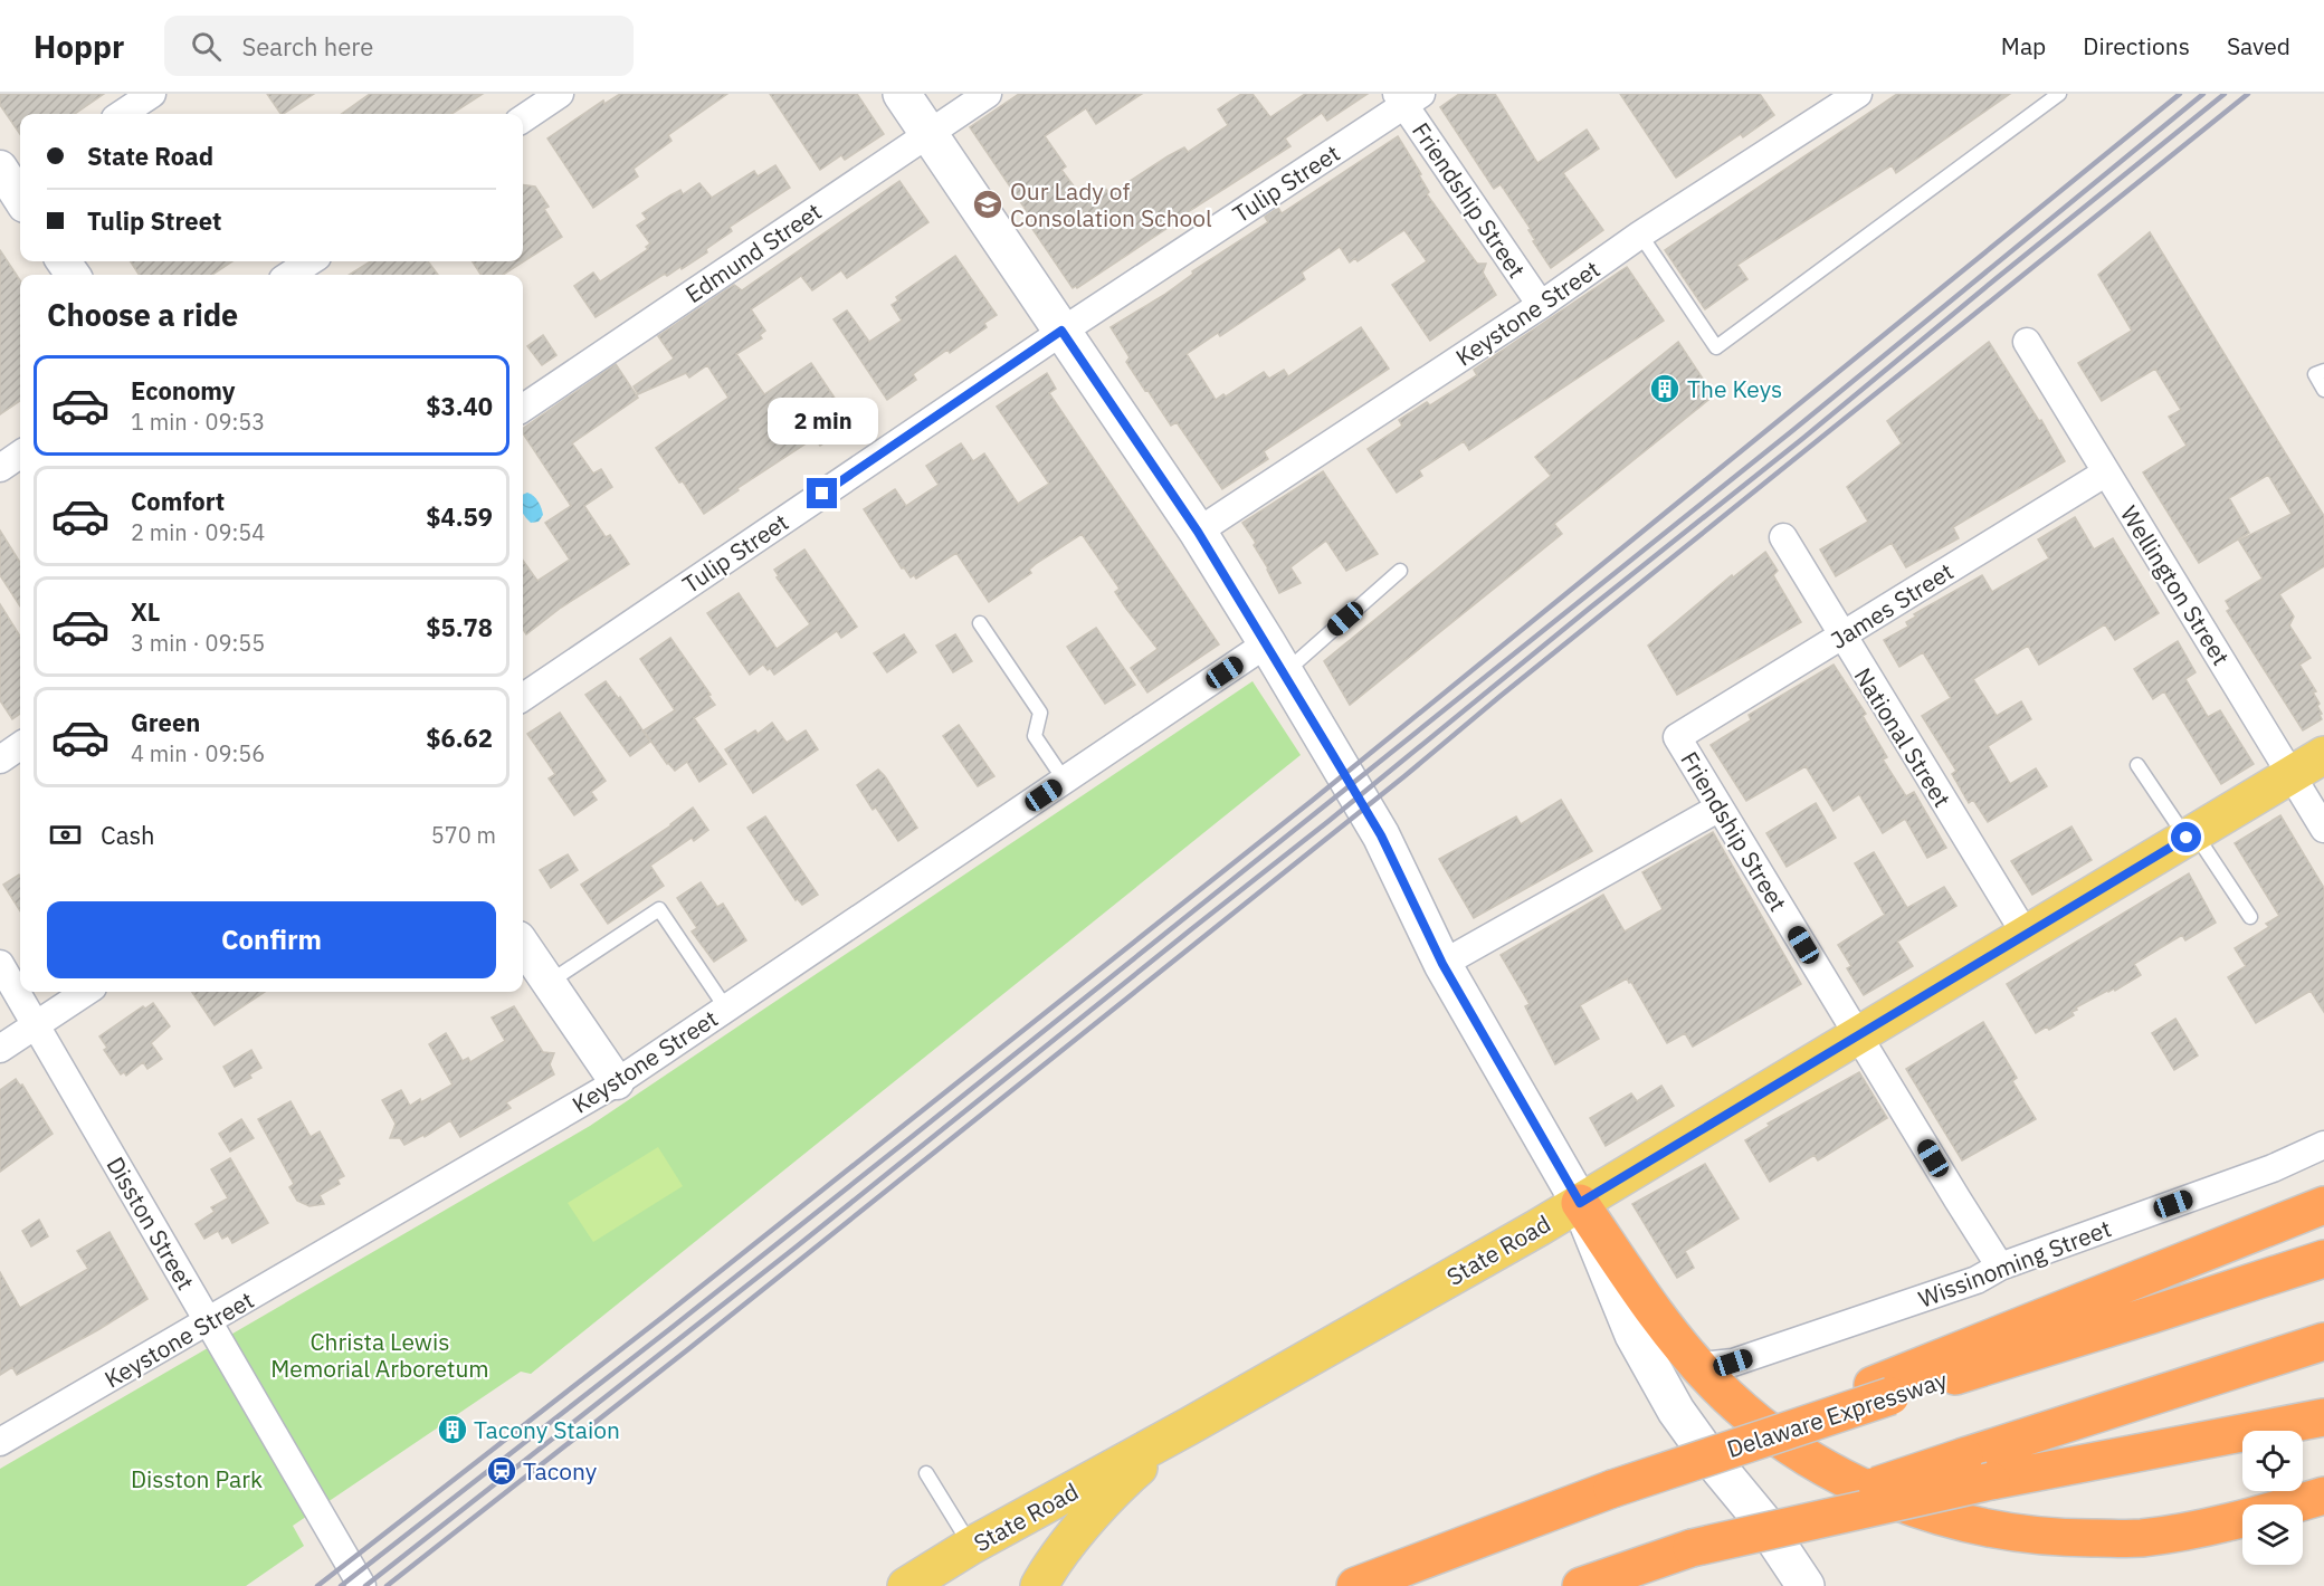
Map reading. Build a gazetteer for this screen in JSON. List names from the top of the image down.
{
  "streets": {
    "highway": ["Delaware Expressway"],
    "main road": ["State Road"],
    "street": [
      "Tulip Street",
      "Friendship Street",
      "Edmund Street",
      "Keystone Street",
      "Wellington Street",
      "James Street",
      "National Street",
      "Disston Street",
      "Wissinoming Street"
    ]
  },
  "crossings": [
    ["Tulip Street", "Friendship Street"],
    ["Friendship Street", "Keystone Street"],
    ["Friendship Street", "James Street"],
    ["Friendship Street", "State Road"],
    ["Friendship Street", "Wissinoming Street"],
    ["Keystone Street", "Disston Street"],
    ["Wellington Street", "James Street"],
    ["Wellington Street", "State Road"],
    ["James Street", "National Street"],
    ["National Street", "State Road"]
  ],
  "parks": ["Christa Lewis Memorial Arboretum", "Disston Park"],
  "places": {
    "school or university": ["Our Lady of Consolation School"],
    "building": ["The Keys", "Tacony Staion"],
    "station": ["Tacony"]
  },
  "page": {
    "header": "Hoppr",
    "search": "Search here",
    "nav": ["Map", "Directions", "Saved"],
    "banner": ["State Road", "Tulip Street"],
    "heading": "Choose a ride",
    "list": [
      {
        "name": "Economy",
        "note": "1 min · 09:53",
        "value": "$3.40"
      },
      {
        "name": "Comfort",
        "note": "2 min · 09:54",
        "value": "$4.59"
      },
      {
        "name": "XL",
        "note": "3 min · 09:55",
        "value": "$5.78"
      },
      {
        "name": "Green",
        "note": "4 min · 09:56",
        "value": "$6.62"
      }
    ],
    "bubble": "2 min",
    "pay": ["Cash", "570 m"],
    "buttons": "Confirm"
  }
}
